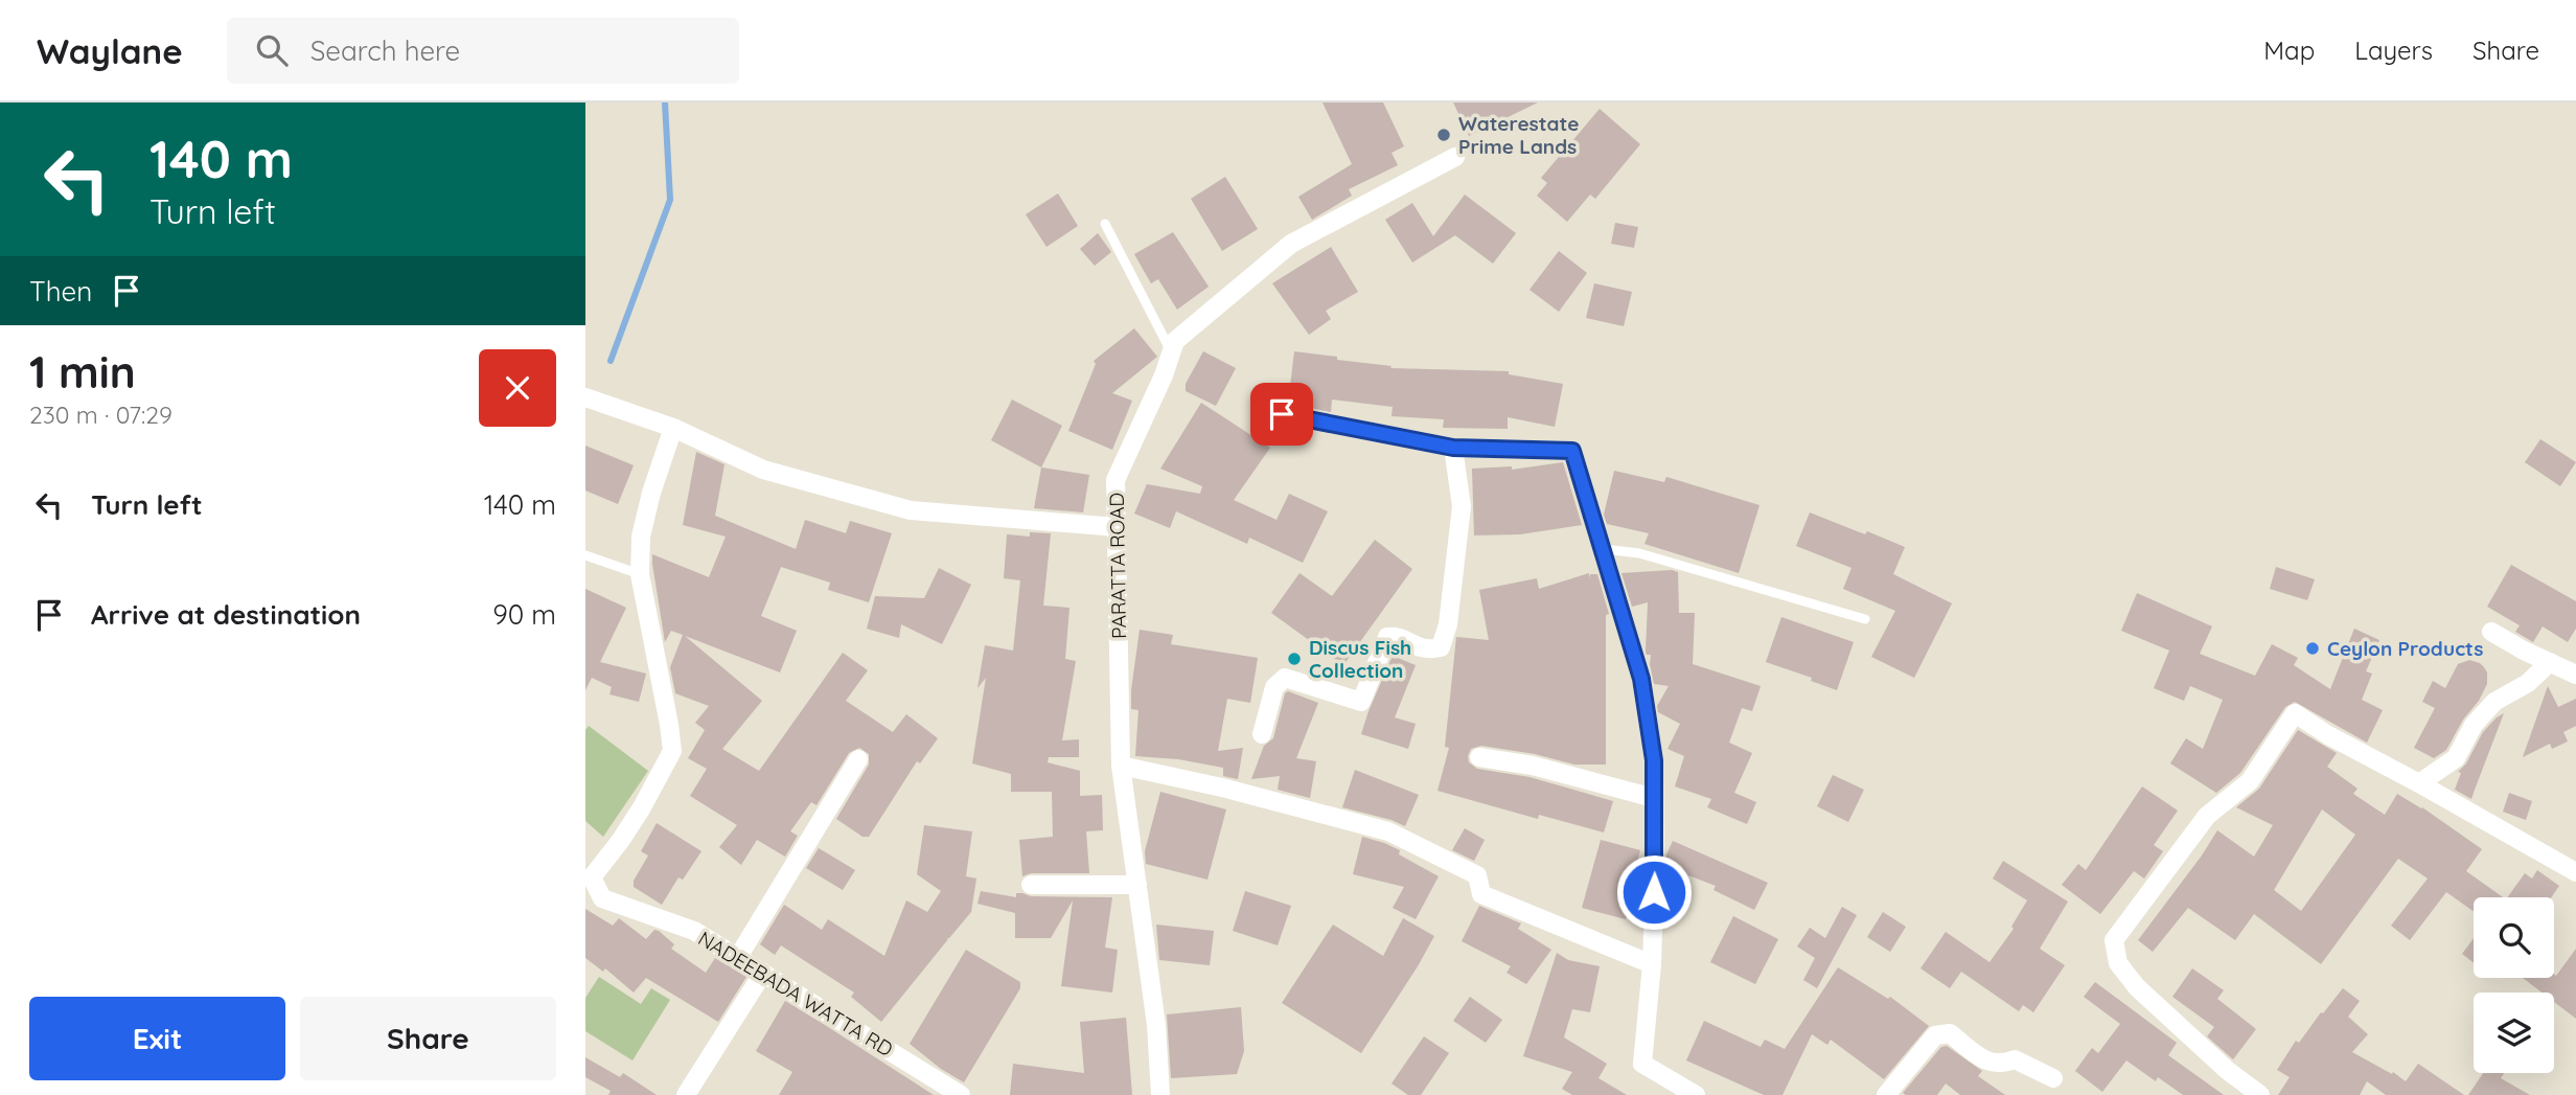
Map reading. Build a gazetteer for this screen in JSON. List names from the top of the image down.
{
  "streets": {
    "street": ["PARATTA ROAD", "NADEEBADA WATTA RD"]
  },
  "places": ["Waterestate Prime Lands", "Ceylon Products", "Discus Fish Collection"],
  "page": {
    "header": "Waylane",
    "search": "Search here",
    "nav": ["Map", "Layers", "Share"],
    "turn": ["140 m", "Turn left"],
    "then": "Then",
    "heading": ["1 min", "230 m · 07:29"],
    "list": [
      {
        "name": "Turn left",
        "value": "140 m"
      },
      {
        "name": "Arrive at destination",
        "value": "90 m"
      }
    ],
    "buttons": ["Exit", "Share"]
  }
}
